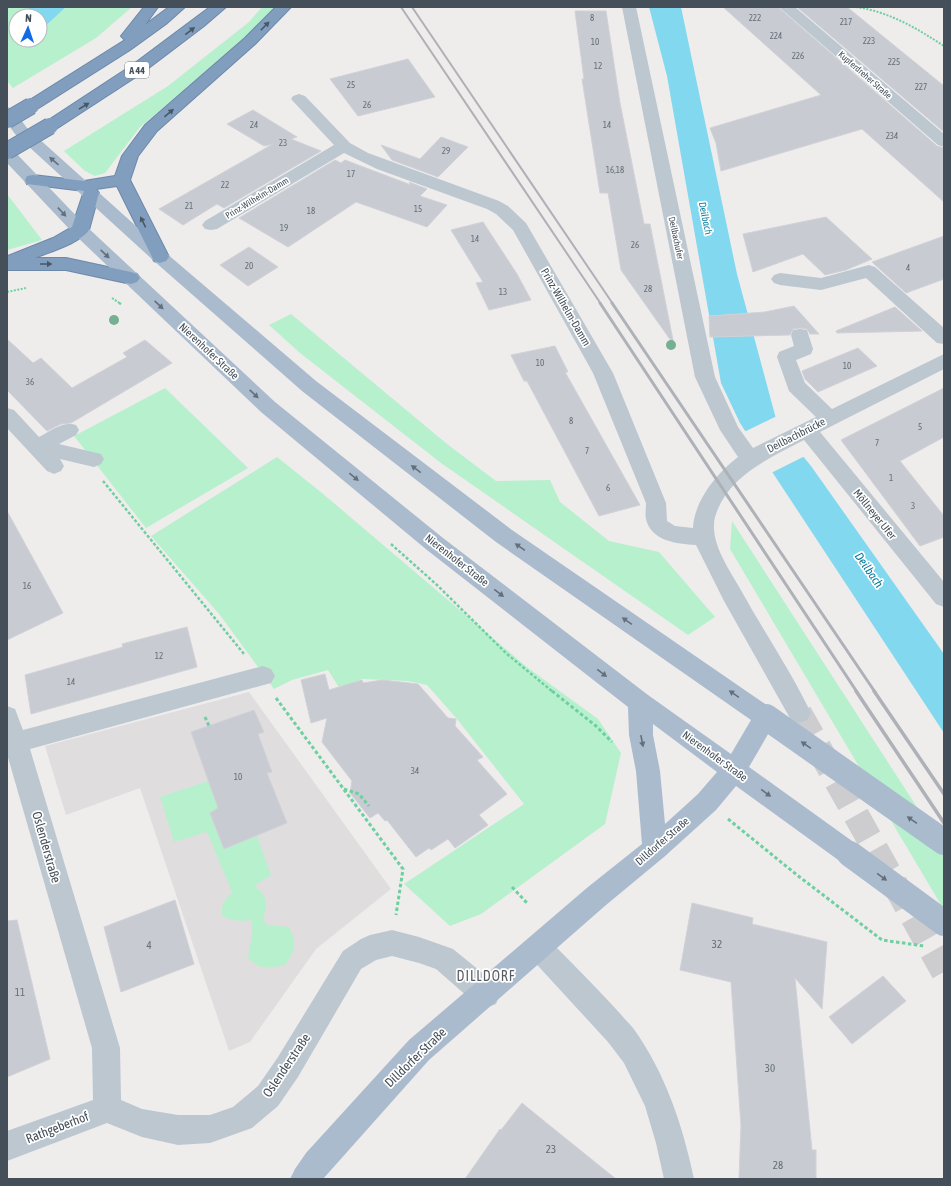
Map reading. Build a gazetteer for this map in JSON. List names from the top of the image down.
{
  "streets": {
    "highway": ["A 44"],
    "main road": ["Nierenhofer Straße", "Dilldorfer Straße"],
    "street": [
      "Kupferdreher Straße",
      "Prinz-Wilhelm-Damm",
      "Deilbachufer",
      "Deilbachbrücke",
      "Möllneyer Ufer",
      "Oslenderstraße",
      "Rathgeberhof"
    ]
  },
  "crossings": [
    ["A 44", "Nierenhofer Straße"],
    ["Prinz-Wilhelm-Damm", "Deilbachbrücke"],
    ["Deilbachufer", "Deilbachbrücke"],
    ["Nierenhofer Straße", "Dilldorfer Straße"],
    ["Deilbachbrücke", "Möllneyer Ufer"],
    ["Dilldorfer Straße", "Oslenderstraße"],
    ["Oslenderstraße", "Rathgeberhof"]
  ],
  "districts": ["DILLDORF"],
  "water": ["Deilbach"],
  "house_numbers": [
    "8",
    "222",
    "217",
    "224",
    "223",
    "10",
    "226",
    "225",
    "12",
    "25",
    "227",
    "26",
    "24",
    "14",
    "234",
    "23",
    "29",
    "16,18",
    "17",
    "22",
    "21",
    "15",
    "18",
    "19",
    "14",
    "26",
    "20",
    "4",
    "28",
    "13",
    "10",
    "10",
    "36",
    "8",
    "5",
    "7",
    "7",
    "1",
    "6",
    "3",
    "16",
    "12",
    "14",
    "34",
    "10",
    "32",
    "4",
    "11",
    "30",
    "23",
    "28"
  ],
  "north": "top"
}
